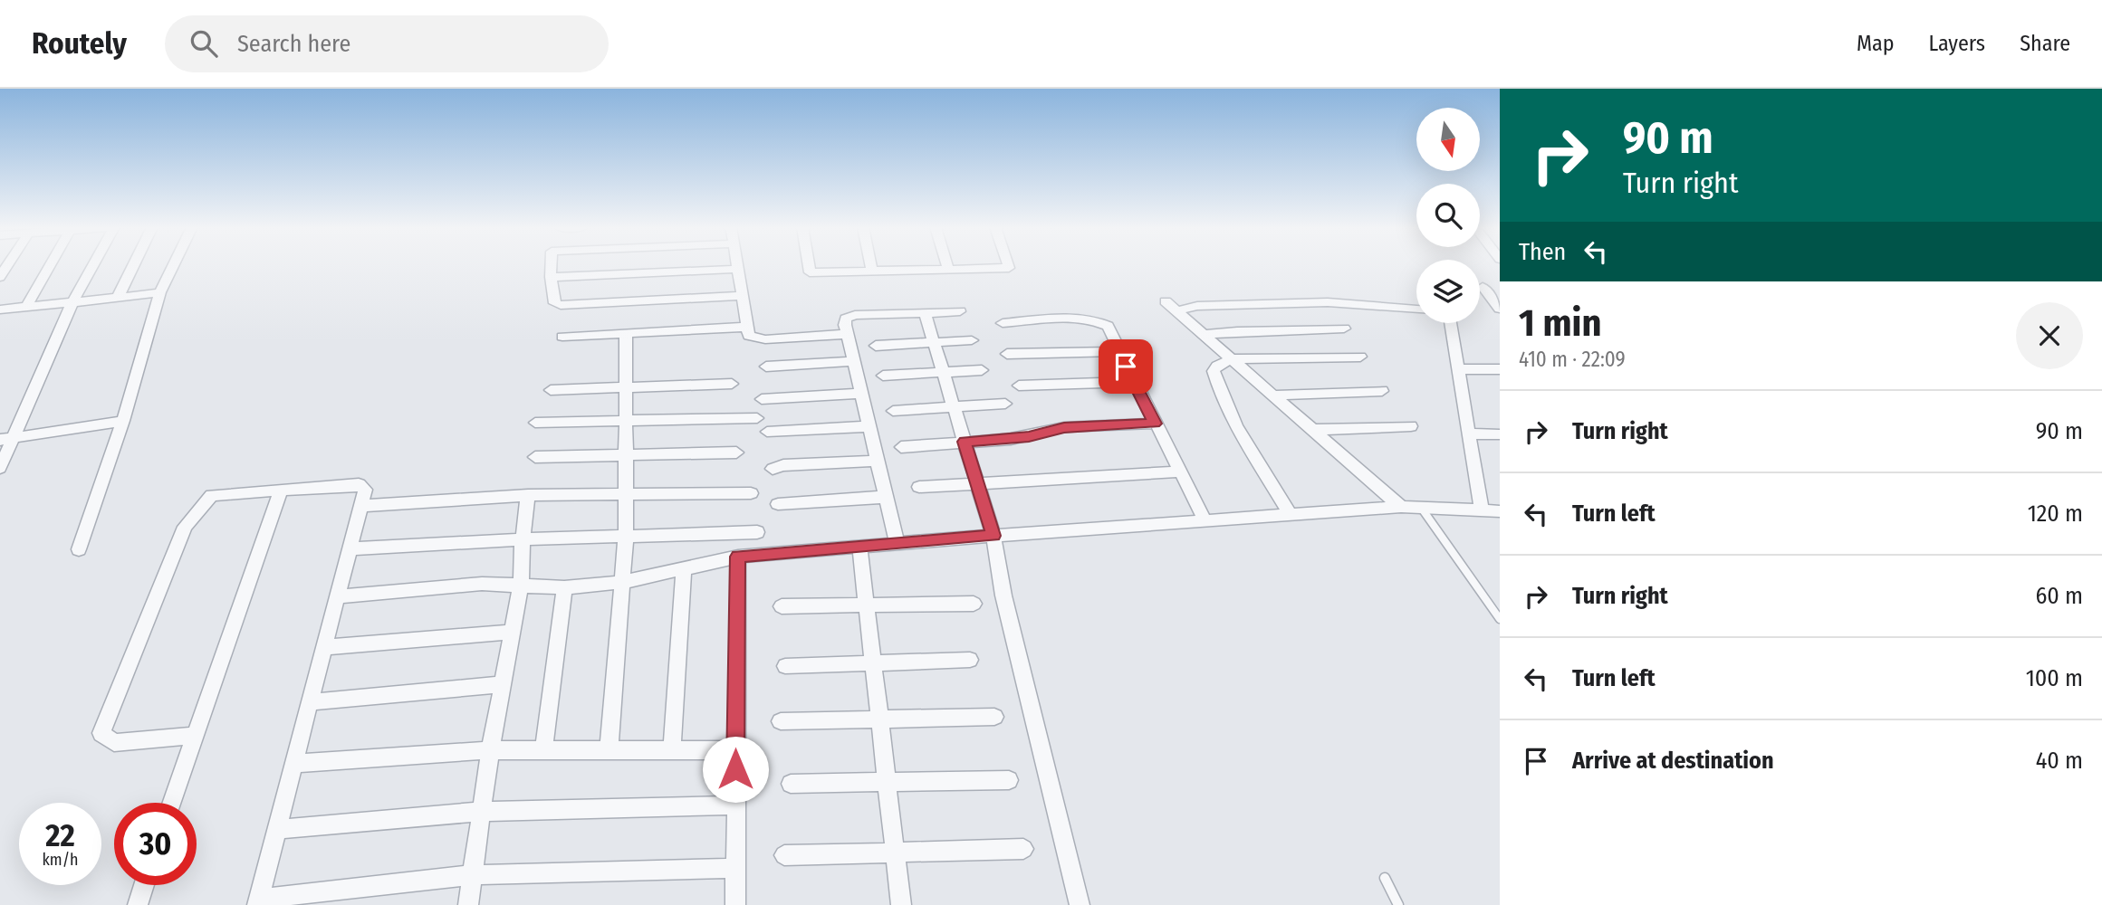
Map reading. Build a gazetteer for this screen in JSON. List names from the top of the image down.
{
  "north": "bottom",
  "page": {
    "header": "Routely",
    "search": "Search here",
    "nav": ["Map", "Layers", "Share"],
    "turn": ["90 m", "Turn right"],
    "then": "Then",
    "heading": ["1 min", "410 m · 22:09"],
    "list": [
      {
        "name": "Turn right",
        "value": "90 m"
      },
      {
        "name": "Turn left",
        "value": "120 m"
      },
      {
        "name": "Turn right",
        "value": "60 m"
      },
      {
        "name": "Turn left",
        "value": "100 m"
      },
      {
        "name": "Arrive at destination",
        "value": "40 m"
      }
    ],
    "speed": "22 km/h",
    "limit": "30"
  }
}
